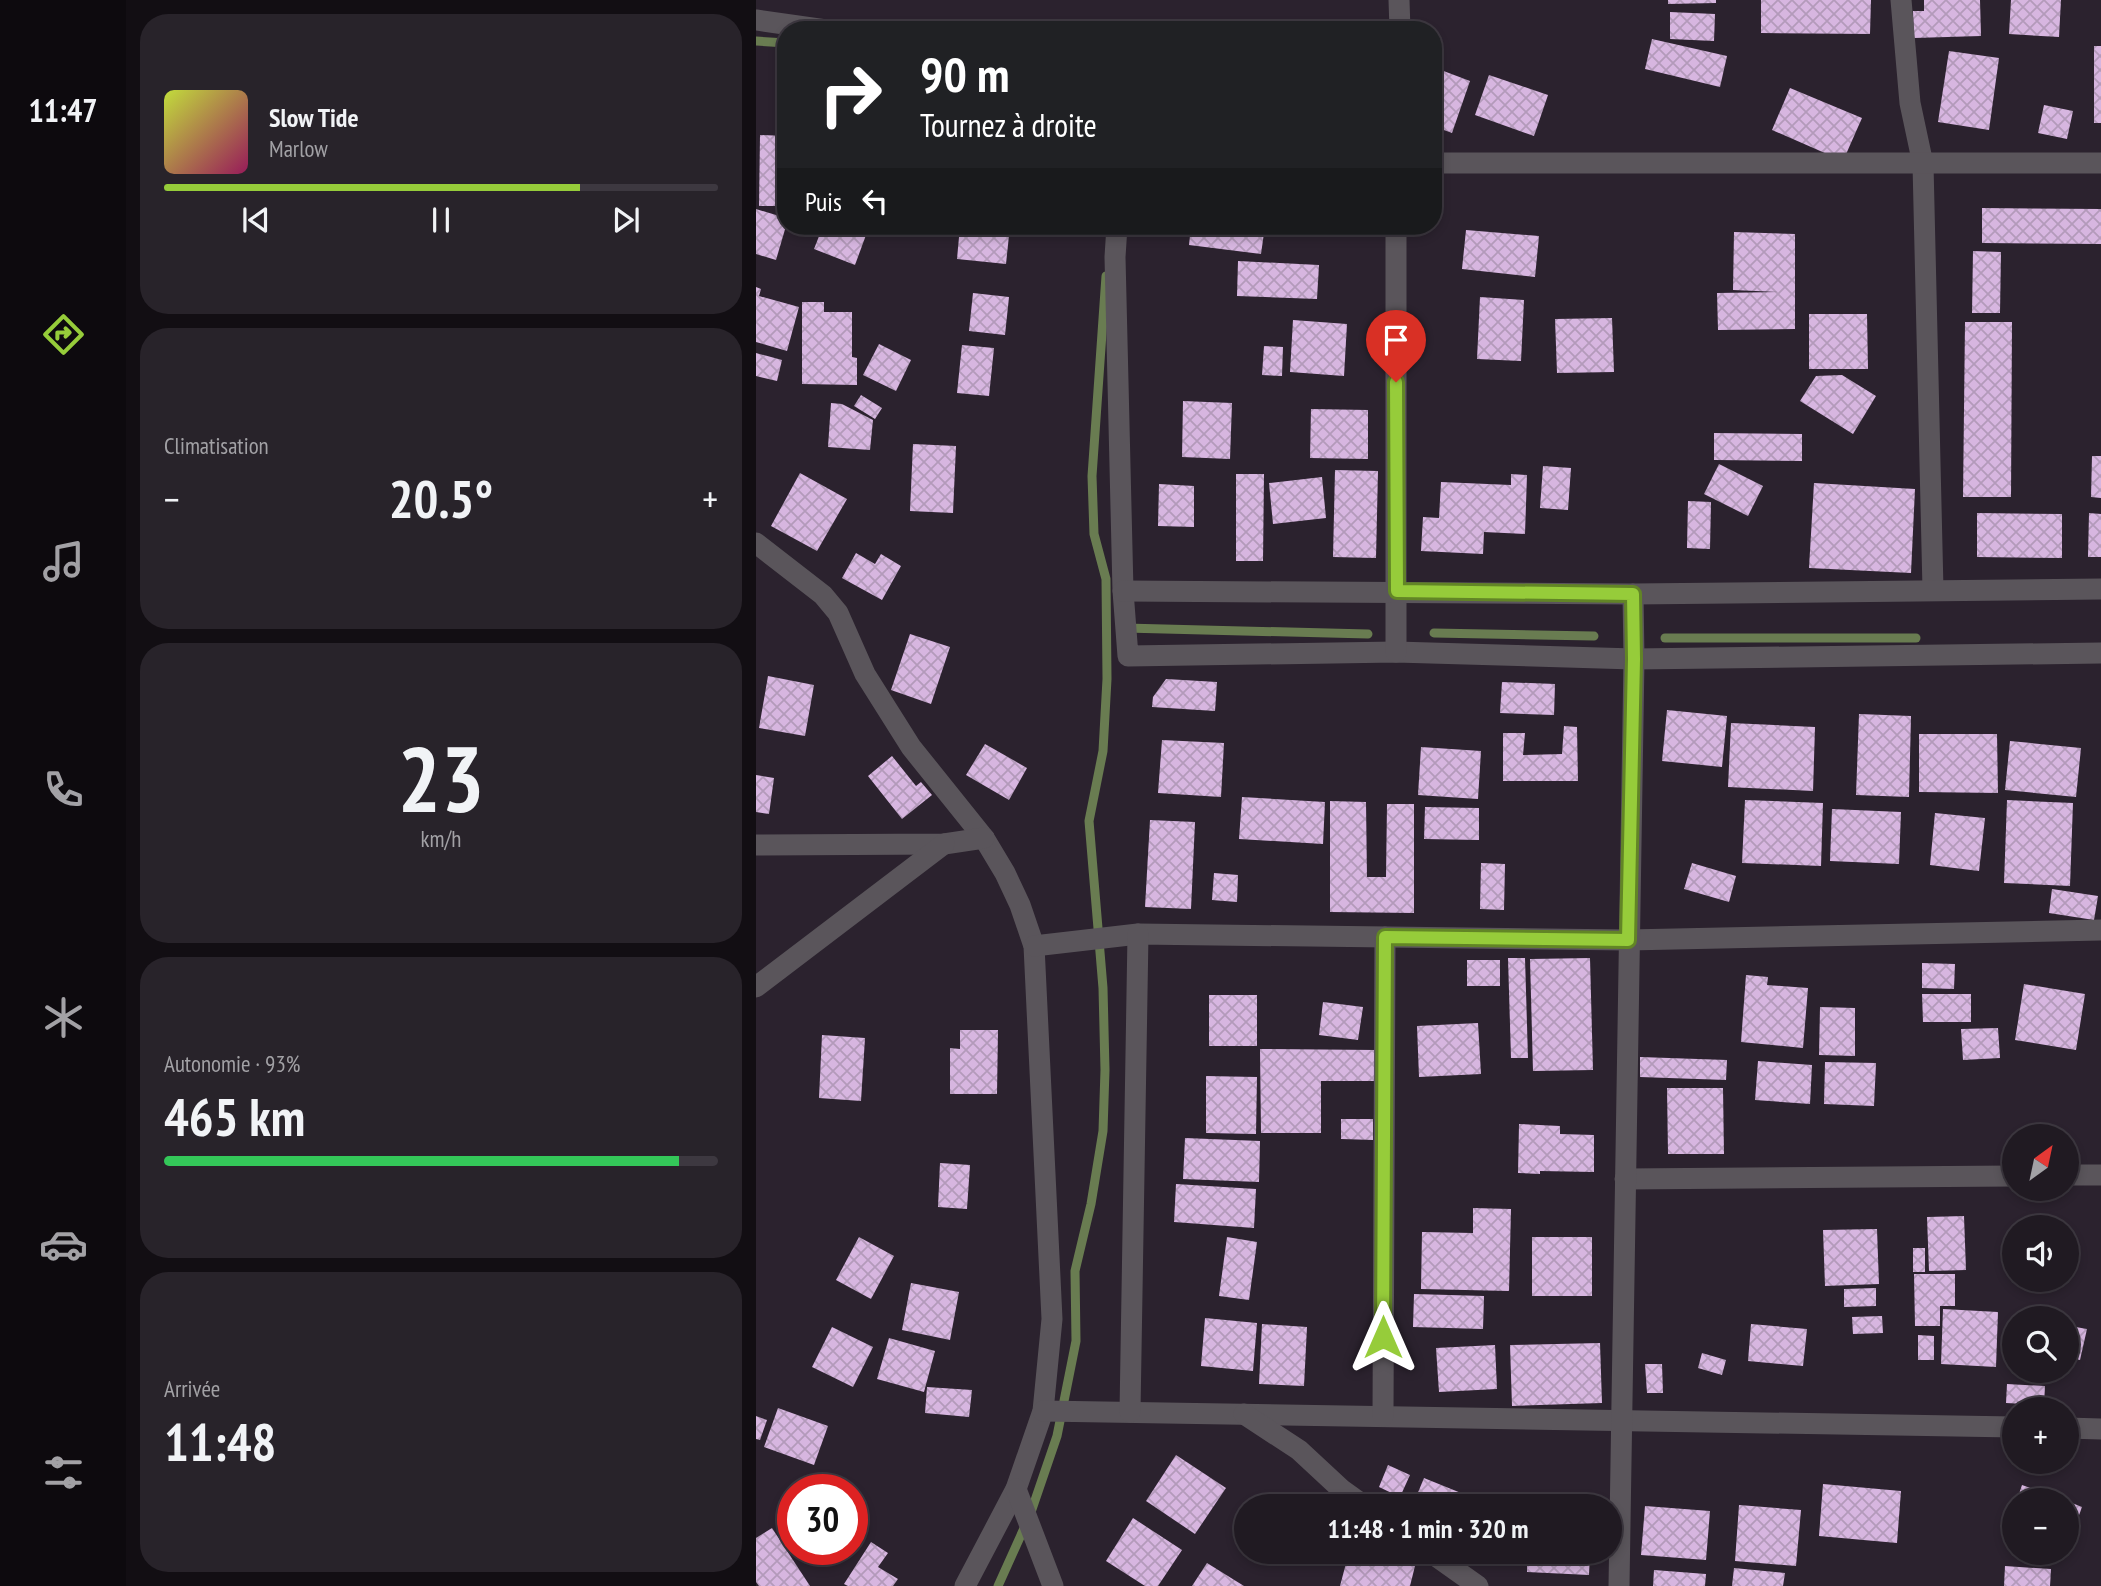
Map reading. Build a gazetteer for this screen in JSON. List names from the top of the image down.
{
  "north": "top right",
  "page": {
    "tabs": "11:47",
    "turn": ["90 m", "Tournez à droite"],
    "song": ["Slow Tide", "Marlow"],
    "then": "Puis",
    "tile": [
      "Climatisation",
      ["23", "km/h"],
      ["Autonomie · 93%", "465 km"],
      ["Arrivée", "11:48"]
    ],
    "heat": ["−", "20.5°", "+"],
    "map_buttons": ["+", "−"],
    "limit": "30",
    "trip": "11:48 · 1 min · 320 m"
  }
}
